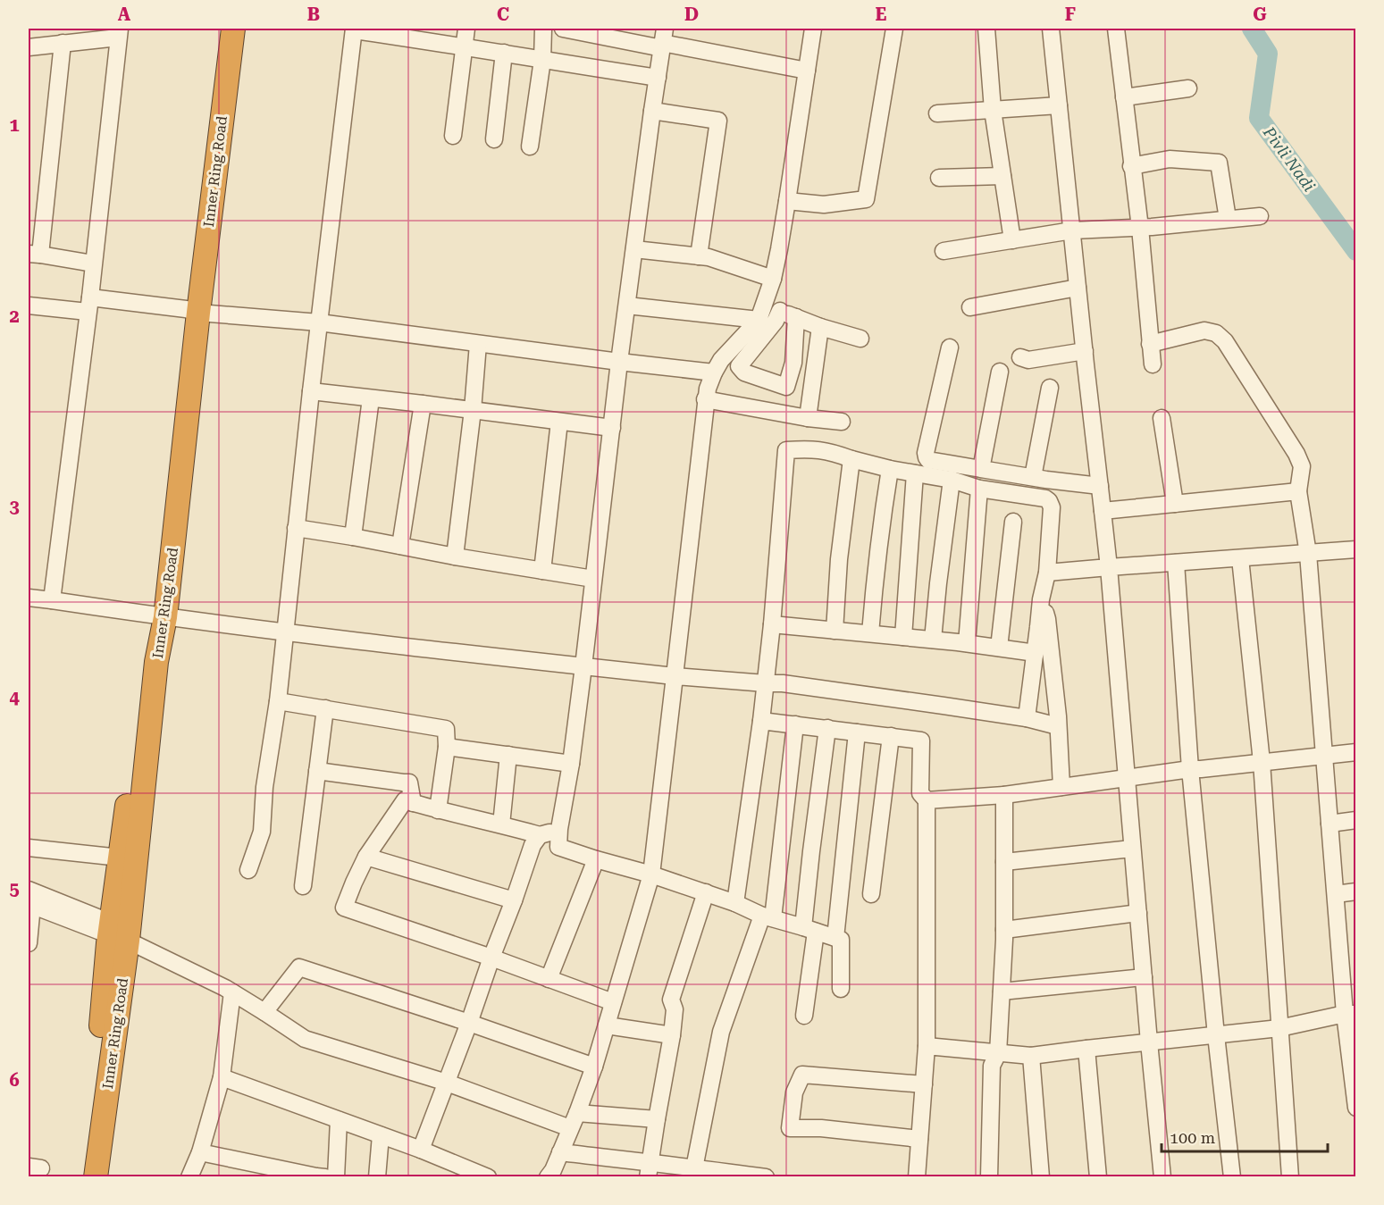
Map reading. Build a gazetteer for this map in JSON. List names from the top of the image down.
{
  "streets": {
    "highway": ["Inner Ring Road"]
  },
  "water": ["Pivli Nadi"],
  "scale_bar": "100 m",
  "grid": {
    "columns": [
      "A",
      "B",
      "C",
      "D",
      "E",
      "F",
      "G"
    ],
    "rows": [
      "1",
      "2",
      "3",
      "4",
      "5",
      "6"
    ]
  }
}
